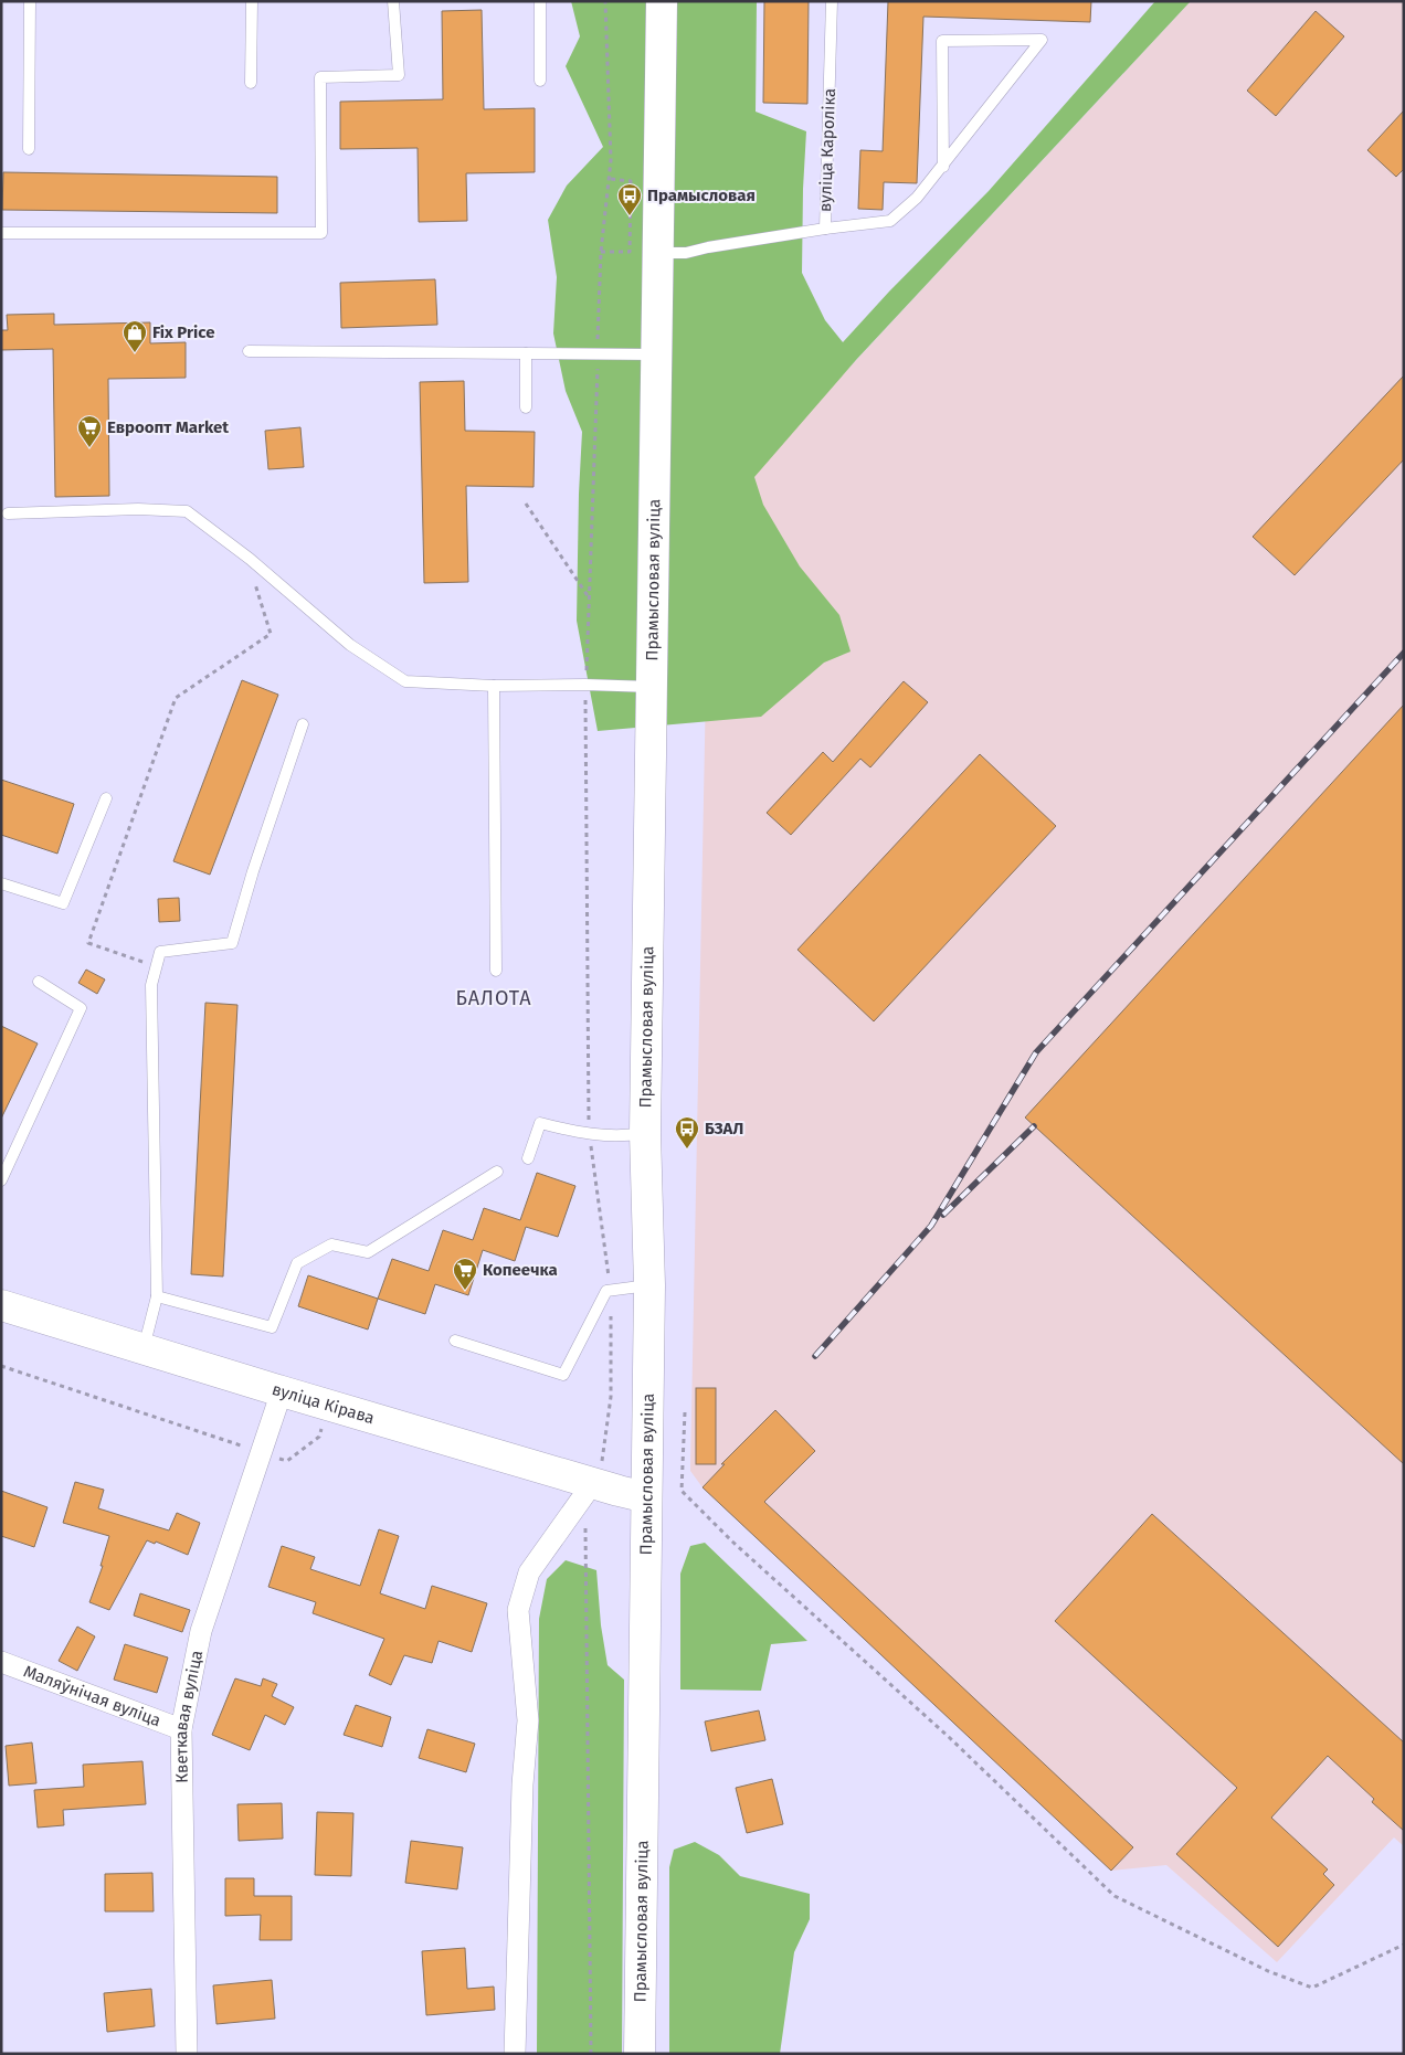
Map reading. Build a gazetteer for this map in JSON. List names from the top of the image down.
{
  "streets": {
    "main road": ["Прамысловая вуліца", "вуліца Кірава"],
    "street": ["Маляўнічая вуліца", "Кветкавая вуліца"],
    "lane": ["вуліца Кароліка"]
  },
  "crossings": [
    ["вуліца Кароліка", "Прамысловая вуліца"],
    ["Прамысловая вуліца", "вуліца Кірава"],
    ["вуліца Кірава", "Кветкавая вуліца"],
    ["Маляўнічая вуліца", "Кветкавая вуліца"]
  ],
  "districts": ["БАЛОТА"],
  "places": {
    "bus stop": ["Прамысловая", "БЗАЛ"],
    "shop": ["Fix Price"],
    "supermarket": ["Евроопт Market", "Копеечка"]
  }
}
